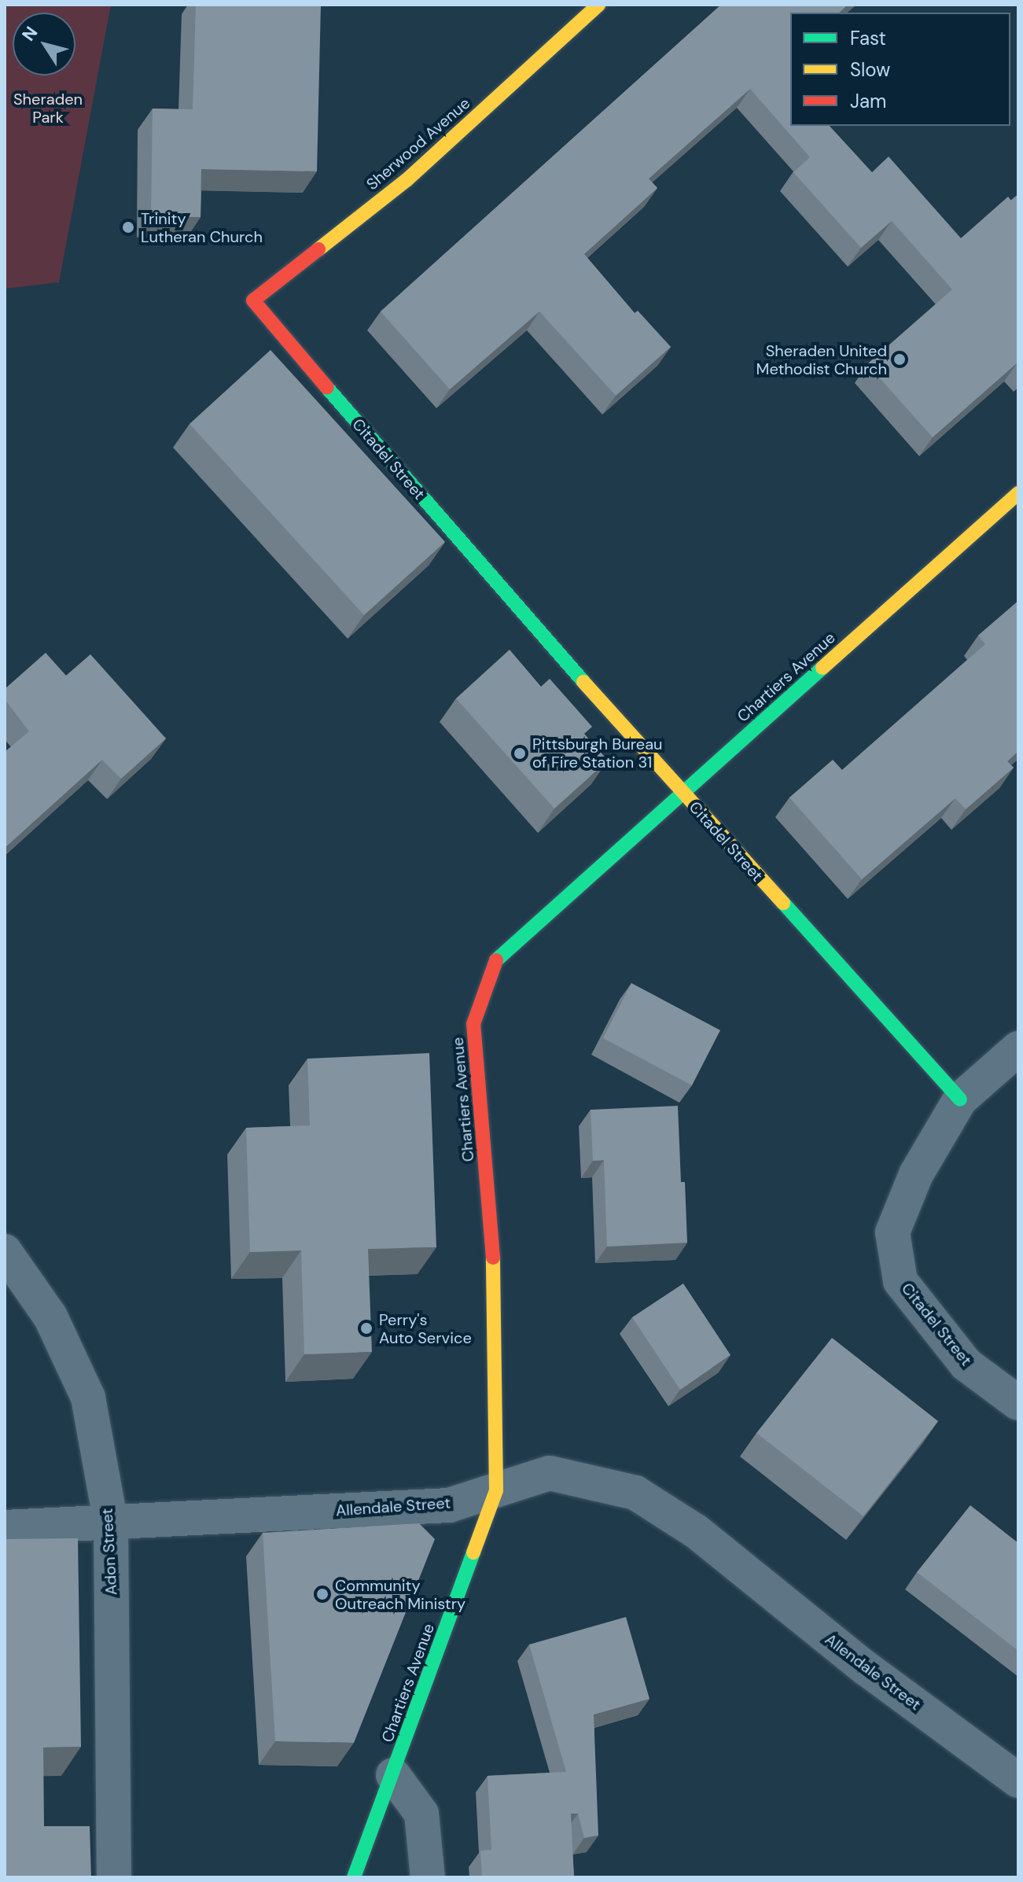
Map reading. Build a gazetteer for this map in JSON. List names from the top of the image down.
{
  "streets": {
    "street": [
      "Sherwood Avenue",
      "Citadel Street",
      "Chartiers Avenue",
      "Allendale Street",
      "Adon Street"
    ]
  },
  "crossings": [
    ["Sherwood Avenue", "Citadel Street"],
    ["Citadel Street", "Chartiers Avenue"],
    ["Chartiers Avenue", "Allendale Street"],
    ["Allendale Street", "Adon Street"]
  ],
  "parks": ["Sheraden Park"],
  "places": [
    "Trinity Lutheran Church",
    "Sheraden United Methodist Church",
    "Pittsburgh Bureau of Fire Station 31",
    "Perry's Auto Service",
    "Community Outreach Ministry"
  ],
  "legend": ["Fast", "Slow", "Jam"],
  "north": "top left"
}
